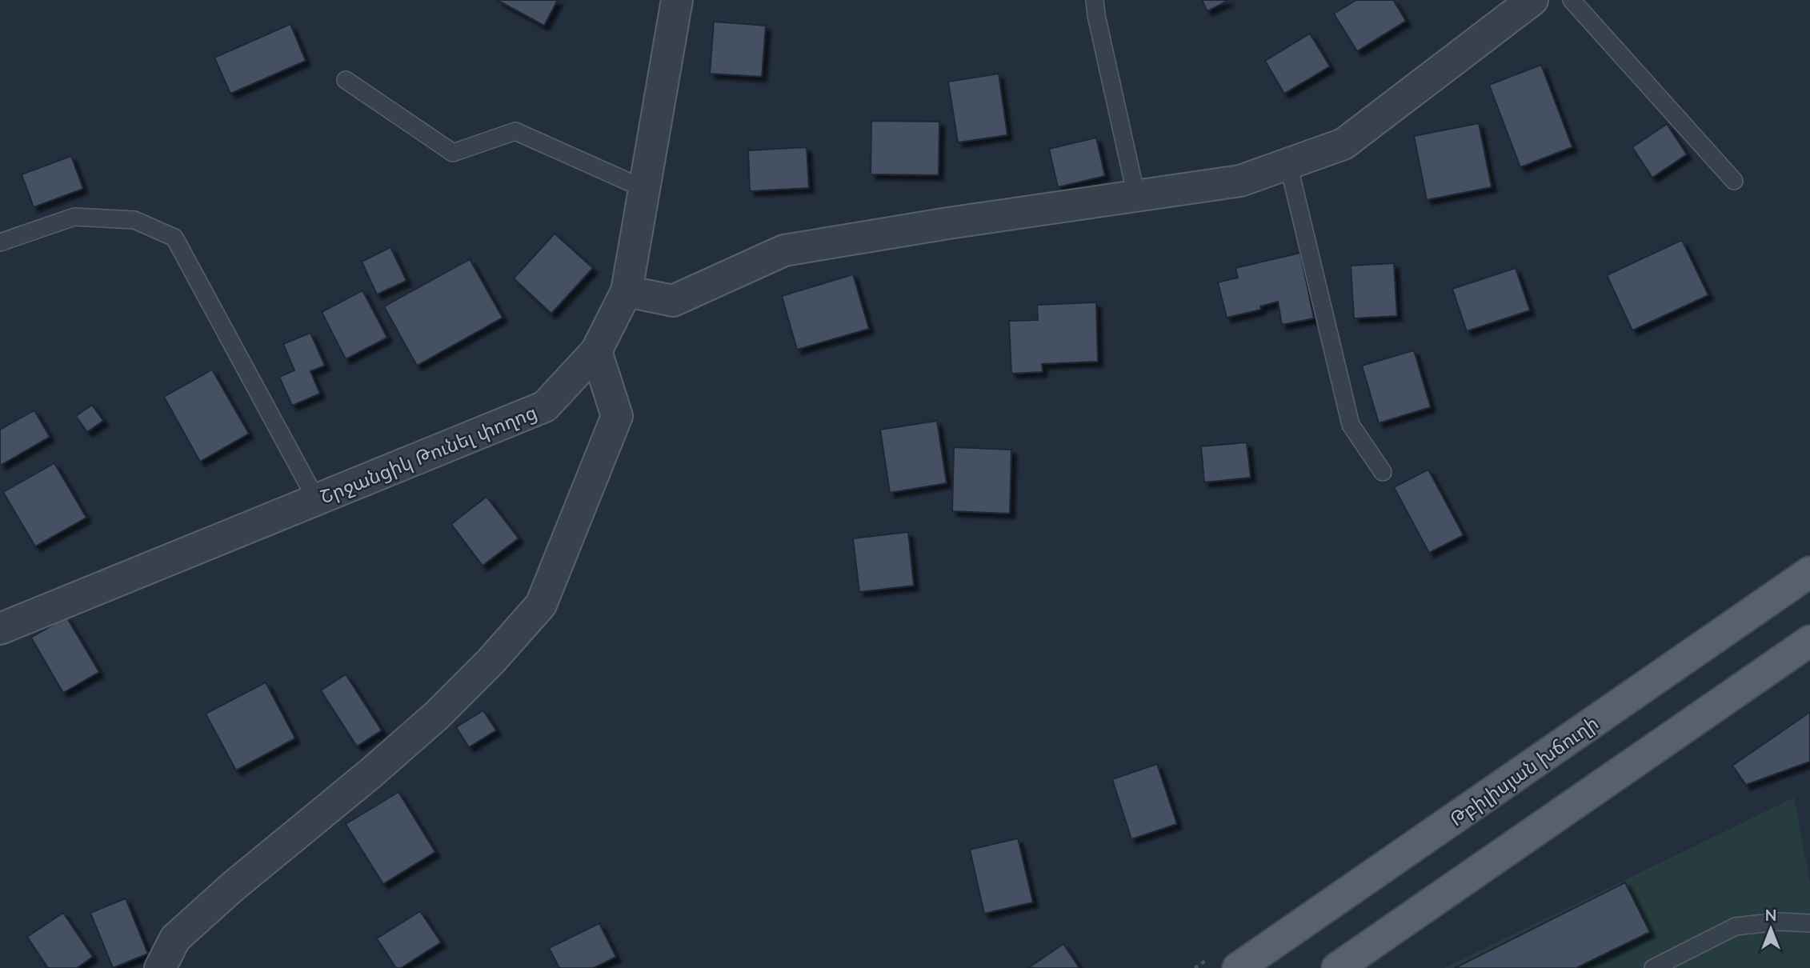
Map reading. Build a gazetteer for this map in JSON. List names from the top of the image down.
{
  "streets": {
    "main road": ["Թբիլիսյան խճուղի"],
    "street": ["Շրջանցիկ Թունել փողոց"]
  },
  "north": "top"
}
